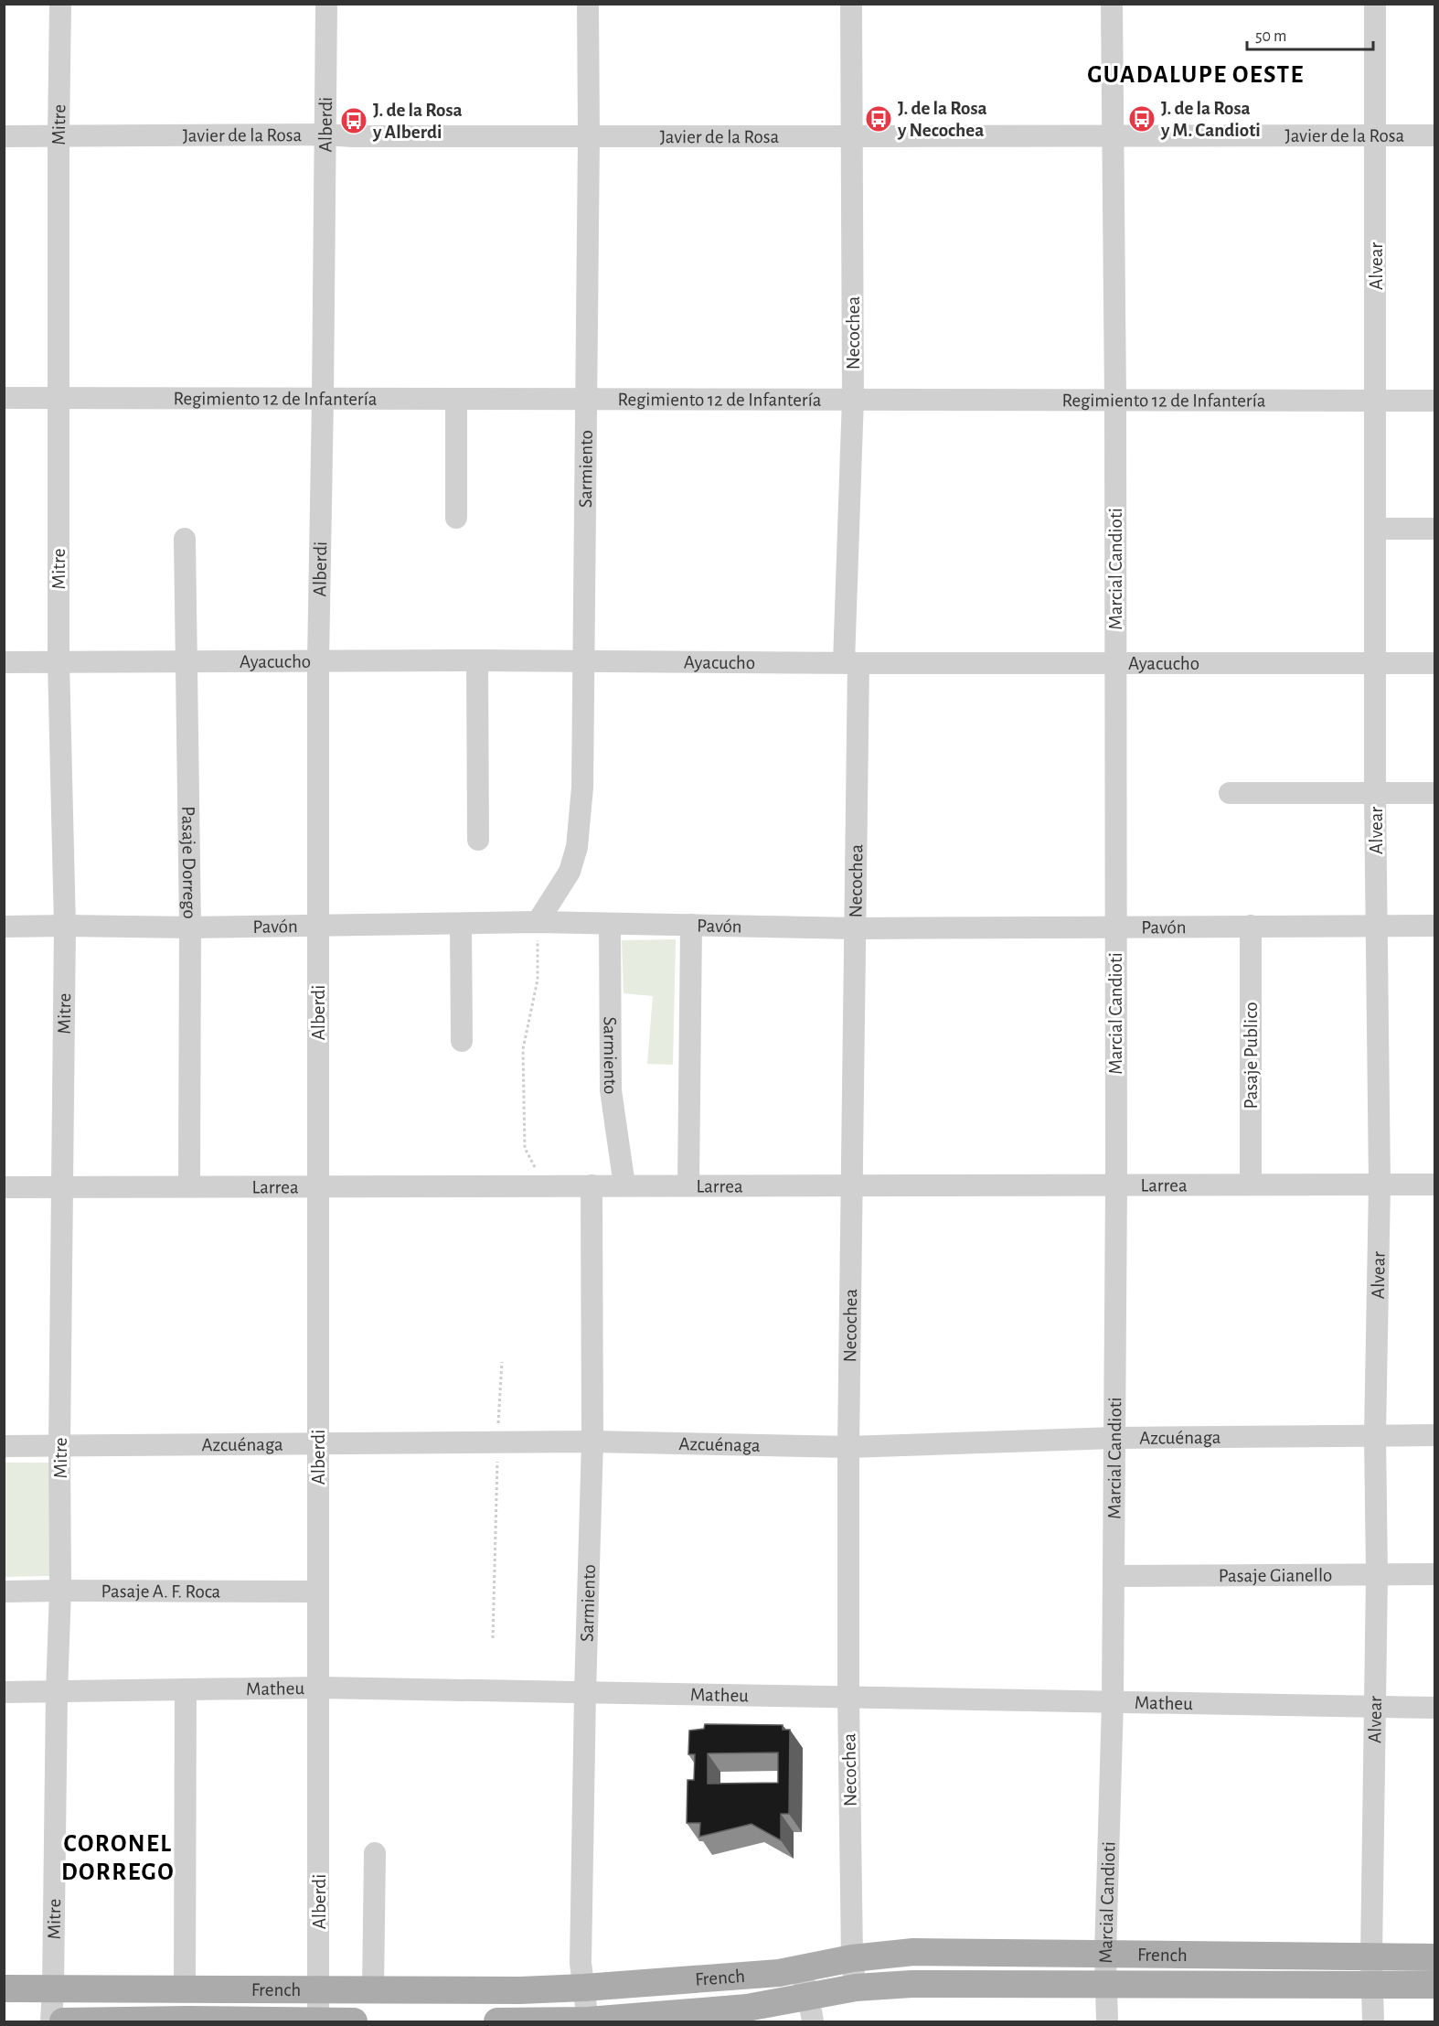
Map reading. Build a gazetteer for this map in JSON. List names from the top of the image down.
{
  "streets": {
    "main road": ["French"],
    "street": [
      "Mitre",
      "Alberdi",
      "Javier de la Rosa",
      "Alvear",
      "Necochea",
      "Regimiento 12 de Infantería",
      "Sarmiento",
      "Marcial Candioti",
      "Ayacucho",
      "Pasaje Dorrego",
      "Pavón",
      "Pasaje Publico",
      "Larrea",
      "Azcuénaga",
      "Pasaje Gianello",
      "Pasaje A. F. Roca",
      "Matheu"
    ]
  },
  "crossings": [
    ["Mitre", "Javier de la Rosa"],
    ["Mitre", "Regimiento 12 de Infantería"],
    ["Mitre", "Ayacucho"],
    ["Mitre", "Pavón"],
    ["Mitre", "Larrea"],
    ["Mitre", "Azcuénaga"],
    ["Mitre", "Pasaje A. F. Roca"],
    ["Mitre", "Matheu"],
    ["Mitre", "French"],
    ["Alberdi", "Javier de la Rosa"],
    ["Alberdi", "Regimiento 12 de Infantería"],
    ["Alberdi", "Ayacucho"],
    ["Alberdi", "Pavón"],
    ["Alberdi", "Larrea"],
    ["Alberdi", "Azcuénaga"],
    ["Alberdi", "Pasaje A. F. Roca"],
    ["Alberdi", "Matheu"],
    ["Alberdi", "French"],
    ["Javier de la Rosa", "Alvear"],
    ["Javier de la Rosa", "Necochea"],
    ["Javier de la Rosa", "Sarmiento"],
    ["Javier de la Rosa", "Marcial Candioti"],
    ["Alvear", "Regimiento 12 de Infantería"],
    ["Alvear", "Ayacucho"],
    ["Alvear", "Pavón"],
    ["Alvear", "Larrea"],
    ["Alvear", "Azcuénaga"],
    ["Alvear", "Pasaje Gianello"],
    ["Alvear", "Matheu"],
    ["Alvear", "French"],
    ["Necochea", "Regimiento 12 de Infantería"],
    ["Necochea", "Ayacucho"],
    ["Necochea", "Pavón"],
    ["Necochea", "Larrea"],
    ["Necochea", "Azcuénaga"],
    ["Necochea", "Matheu"],
    ["Necochea", "French"],
    ["Regimiento 12 de Infantería", "Sarmiento"],
    ["Regimiento 12 de Infantería", "Marcial Candioti"],
    ["Sarmiento", "Ayacucho"],
    ["Sarmiento", "Pavón"],
    ["Sarmiento", "Larrea"],
    ["Sarmiento", "Azcuénaga"],
    ["Sarmiento", "Matheu"],
    ["Sarmiento", "French"],
    ["Marcial Candioti", "Ayacucho"],
    ["Marcial Candioti", "Pavón"],
    ["Marcial Candioti", "Larrea"],
    ["Marcial Candioti", "Azcuénaga"],
    ["Marcial Candioti", "Pasaje Gianello"],
    ["Marcial Candioti", "Matheu"],
    ["Marcial Candioti", "French"],
    ["Ayacucho", "Pasaje Dorrego"],
    ["Pasaje Dorrego", "Pavón"],
    ["Pasaje Dorrego", "Larrea"],
    ["Pavón", "Pasaje Publico"],
    ["Pasaje Publico", "Larrea"]
  ],
  "districts": ["GUADALUPE OESTE", "CORONEL DORREGO"],
  "places": {
    "bus stop": ["J. de la Rosa y Necochea", "J. de la Rosa y M. Candioti", "J. de la Rosa y Alberdi"]
  },
  "scale_bar": "50 m"
}
